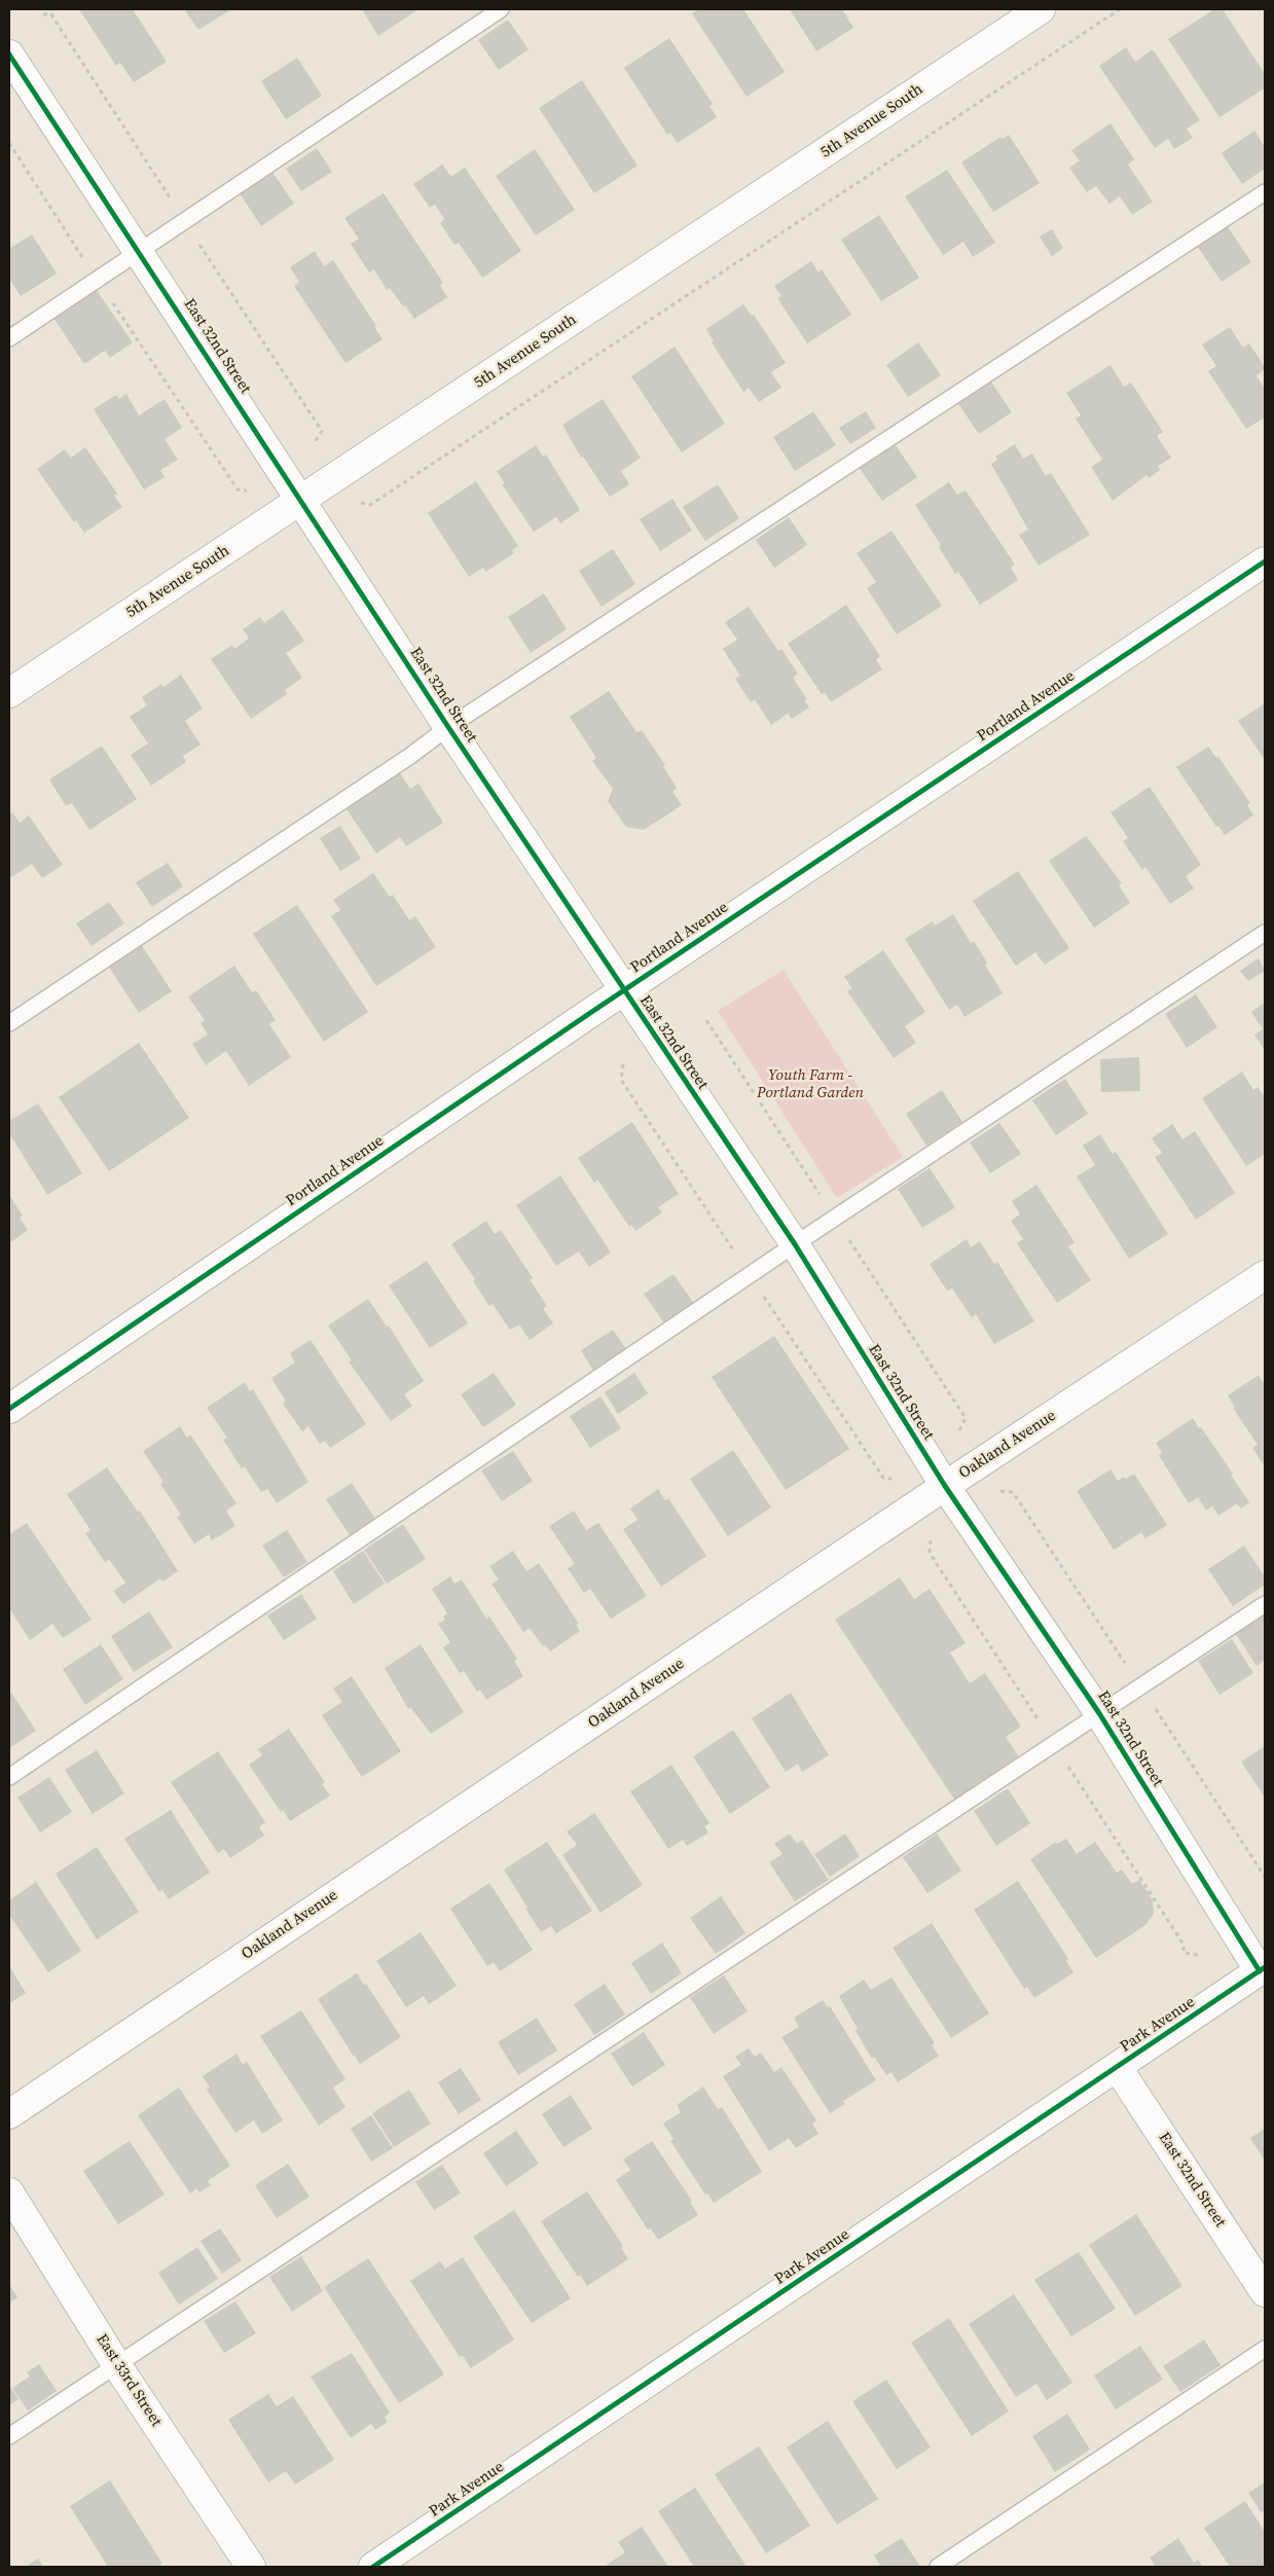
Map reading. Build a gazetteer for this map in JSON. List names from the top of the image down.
{
  "streets": {
    "street": [
      "5th Avenue South",
      "East 32nd Street",
      "Portland Avenue",
      "Oakland Avenue",
      "Park Avenue",
      "East 33rd Street"
    ]
  },
  "crossings": [
    ["5th Avenue South", "East 32nd Street"],
    ["East 32nd Street", "Portland Avenue"],
    ["East 32nd Street", "Oakland Avenue"],
    ["East 32nd Street", "Park Avenue"]
  ],
  "parks": ["Youth Farm - Portland Garden"]
}
